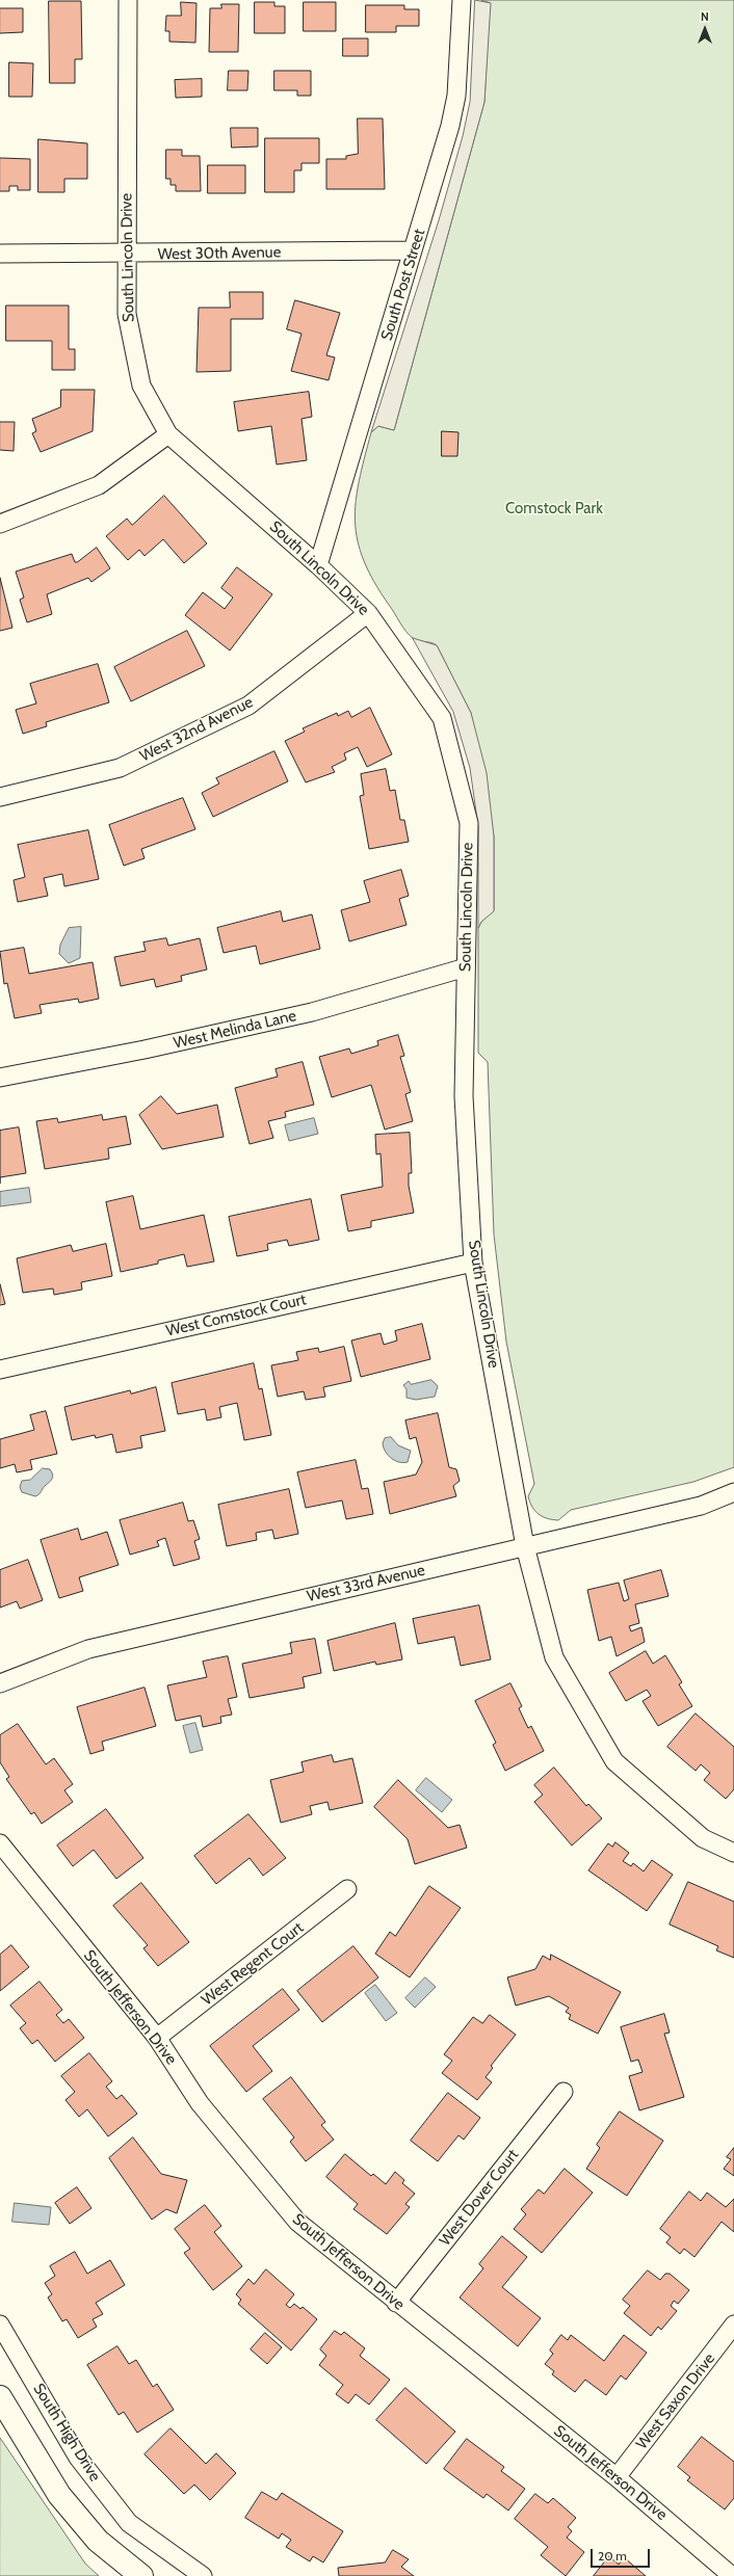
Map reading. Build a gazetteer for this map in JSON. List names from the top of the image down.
{
  "streets": {
    "street": [
      "West 30th Avenue",
      "South Lincoln Drive",
      "South Post Street",
      "West 32nd Avenue",
      "West Melinda Lane",
      "West Comstock Court",
      "West 33rd Avenue",
      "West Regent Court",
      "South Jefferson Drive",
      "West Dover Court",
      "West Saxon Drive",
      "South High Drive"
    ]
  },
  "crossings": [
    ["West 30th Avenue", "South Lincoln Drive"],
    ["West 30th Avenue", "South Post Street"],
    ["South Lincoln Drive", "South Post Street"],
    ["South Lincoln Drive", "West 32nd Avenue"],
    ["South Lincoln Drive", "West Melinda Lane"],
    ["South Lincoln Drive", "West Comstock Court"],
    ["South Lincoln Drive", "West 33rd Avenue"],
    ["West Regent Court", "South Jefferson Drive"],
    ["South Jefferson Drive", "West Dover Court"],
    ["South Jefferson Drive", "West Saxon Drive"]
  ],
  "parks": ["Comstock Park"],
  "scale_bar": "20 m",
  "north": "top"
}
